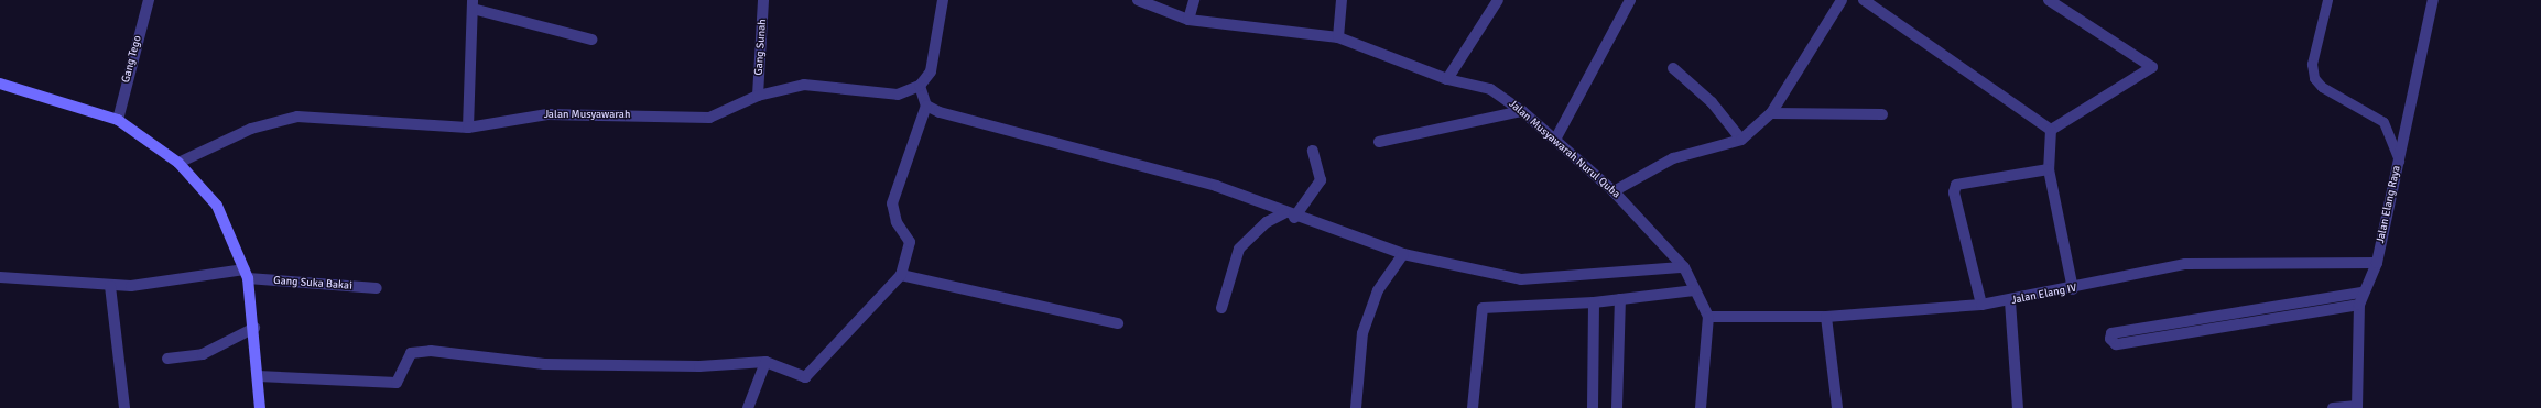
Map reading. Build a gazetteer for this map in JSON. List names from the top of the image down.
{
  "streets": {
    "street": [
      "Gang Sunah",
      "Gang Tego",
      "Jalan Musyawarah",
      "Jalan Musyawarah Nurul Quba",
      "Jalan Elang Raya",
      "Gang Suka Bakai",
      "Jalan Elang IV"
    ]
  },
  "crossings": [
    ["Gang Sunah", "Jalan Musyawarah"],
    ["Jalan Musyawarah Nurul Quba", "Jalan Elang IV"],
    ["Jalan Elang Raya", "Jalan Elang IV"]
  ]
}
